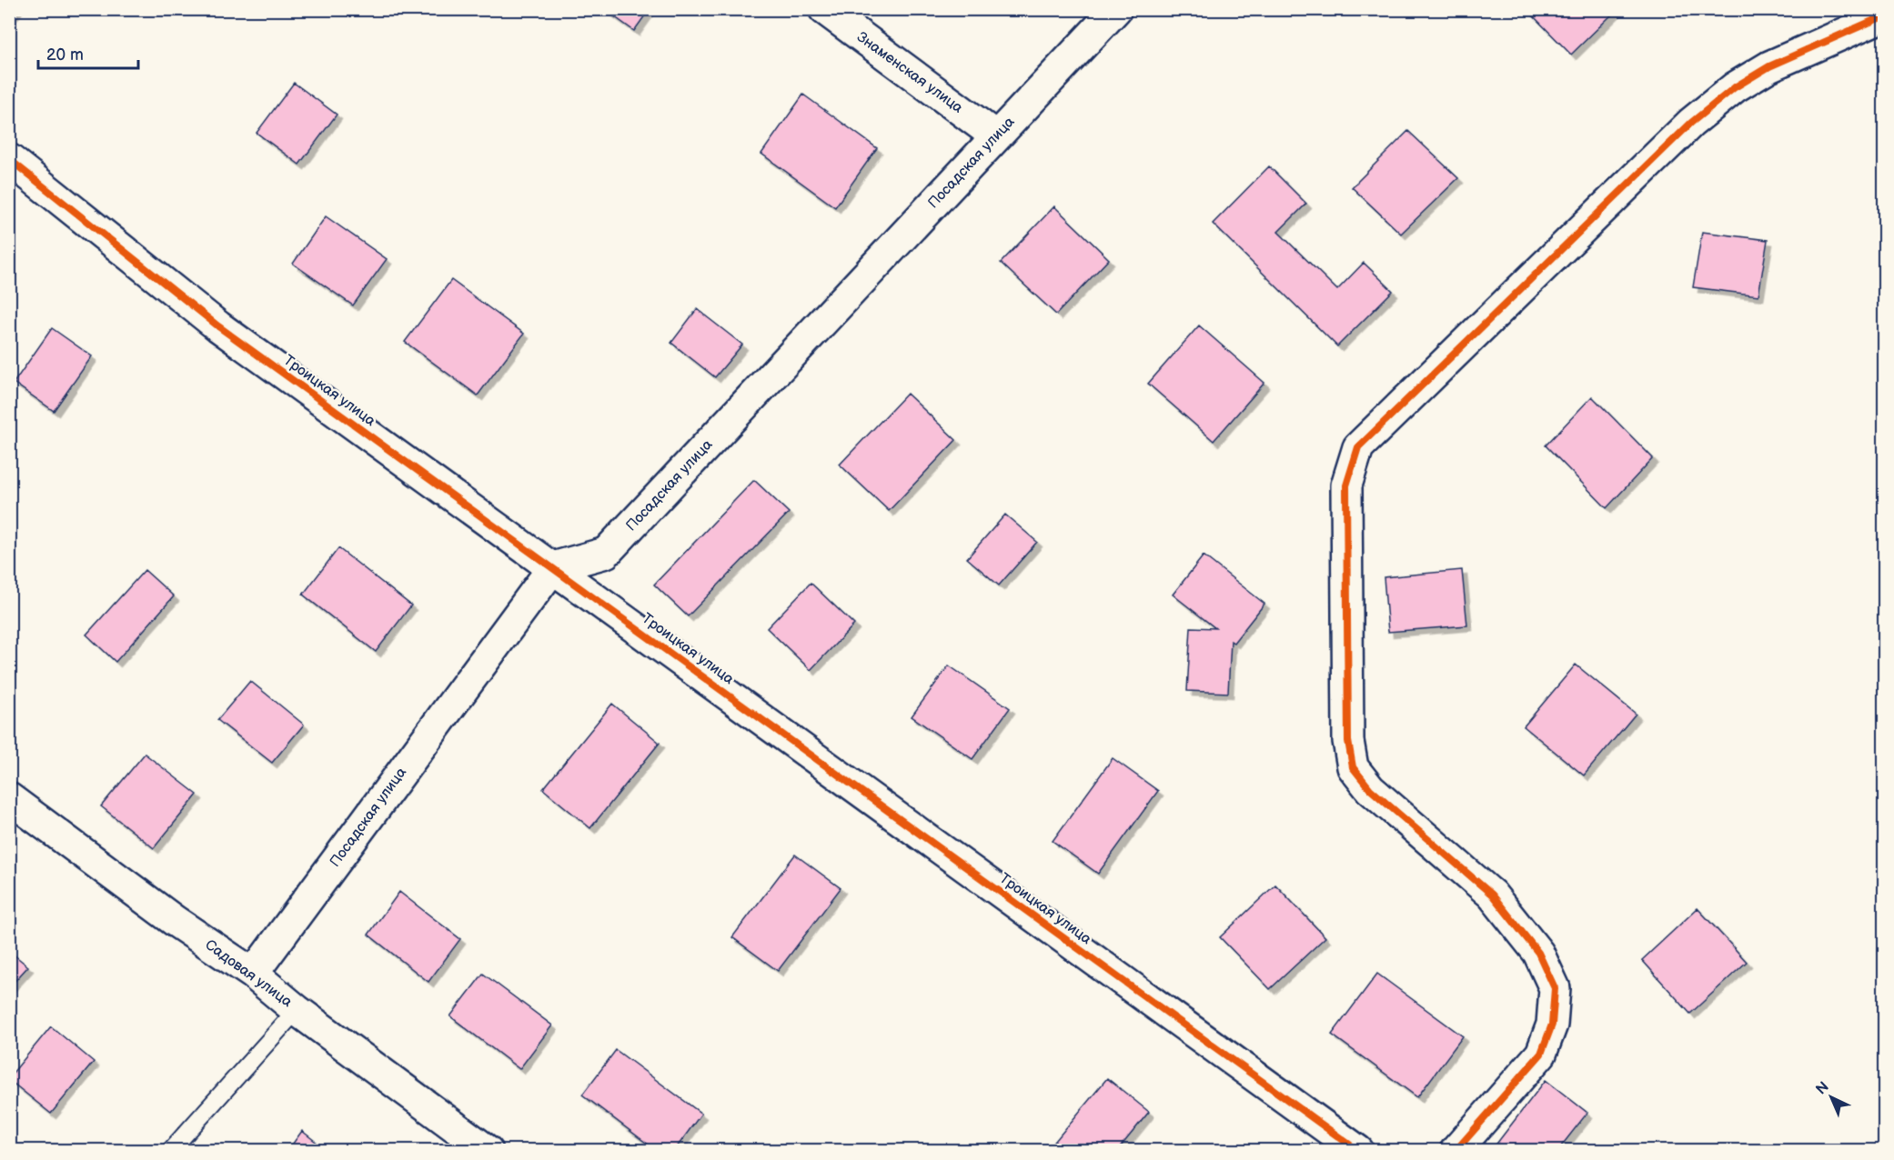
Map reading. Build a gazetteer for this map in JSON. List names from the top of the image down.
{
  "streets": {
    "street": [
      "Знаменская улица",
      "Посадская улица",
      "Троицкая улица",
      "Садовая улица"
    ]
  },
  "crossings": [
    ["Знаменская улица", "Посадская улица"],
    ["Посадская улица", "Троицкая улица"],
    ["Посадская улица", "Садовая улица"]
  ],
  "scale_bar": "20 m",
  "north": "top left"
}
